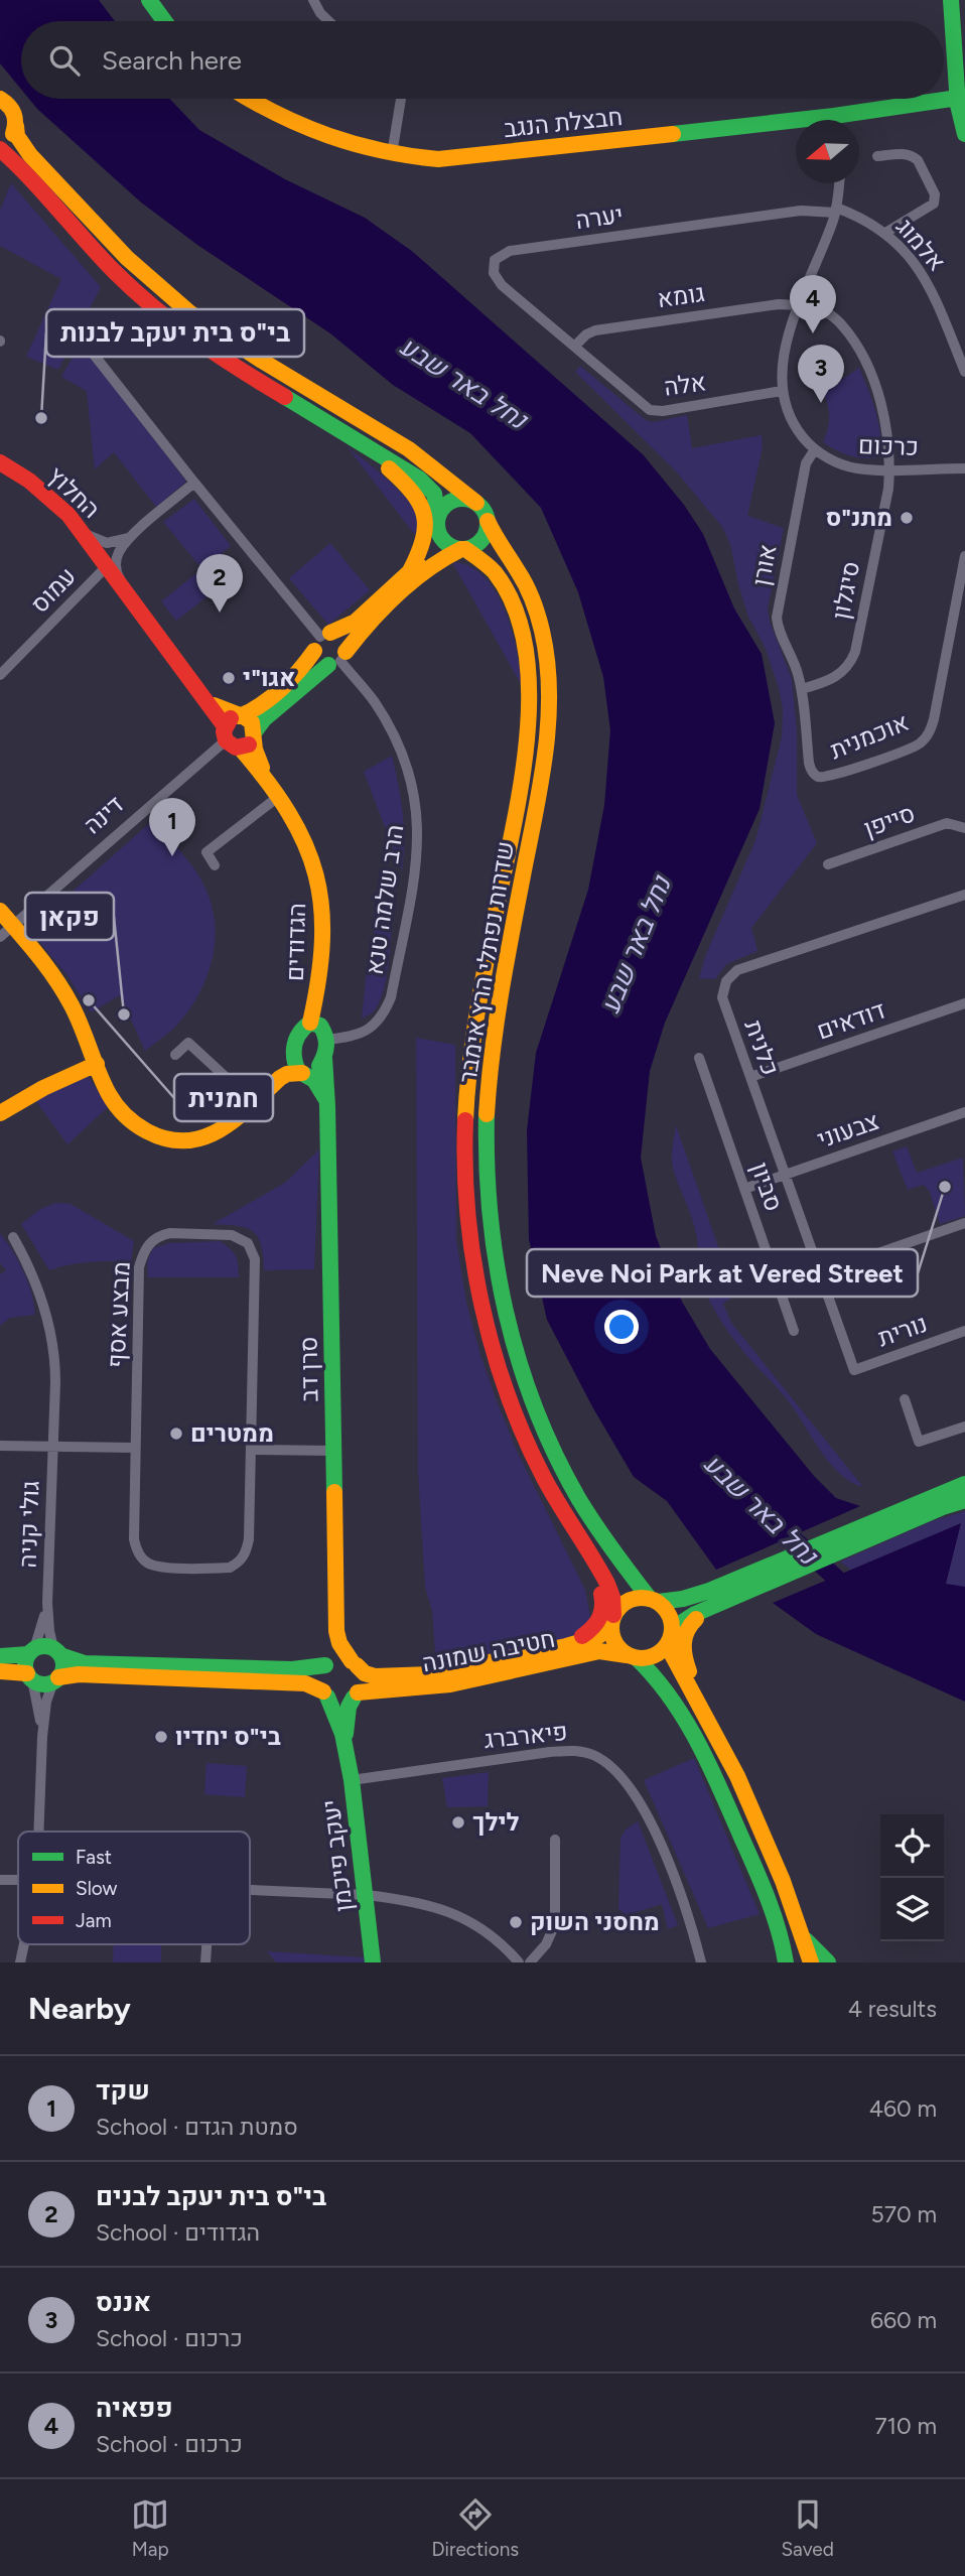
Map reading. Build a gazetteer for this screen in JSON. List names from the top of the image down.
{
  "streets": {
    "street": [
      "חבצלת הנגב",
      "יערה",
      "אלמוג",
      "גומא",
      "אלה",
      "כרכום",
      "החלוץ",
      "אורן",
      "עמוס",
      "סיגלון",
      "אוכמנית",
      "דינה",
      "סייפן",
      "הרב שלמה טנא",
      "הגדודים",
      "שדרות נפתלי הרץ אימבר",
      "דודאים",
      "כלנית",
      "צבעוני",
      "סביון",
      "מבצע אסף",
      "נורית",
      "סרן דב",
      "גולי קניה",
      "חטיבה שמונה",
      "פיארברג",
      "יעקב פיכמן"
    ]
  },
  "crossings": [
    ["יערה", "אלמוג"],
    ["יערה", "גומא"],
    ["יערה", "אלה"],
    ["יערה", "כרכום"],
    ["אלמוג", "כרכום"],
    ["גומא", "אלה"],
    ["גומא", "כרכום"],
    ["גומא", "סיגלון"],
    ["אלה", "כרכום"],
    ["כרכום", "אורן"],
    ["כרכום", "סיגלון"],
    ["החלוץ", "עמוס"],
    ["החלוץ", "הגדודים"],
    ["אורן", "סיגלון"],
    ["אורן", "אוכמנית"],
    ["עמוס", "הגדודים"],
    ["סיגלון", "אוכמנית"],
    ["דינה", "הגדודים"],
    ["דינה", "שדרות נפתלי הרץ אימבר"],
    ["הרב שלמה טנא", "הגדודים"],
    ["הרב שלמה טנא", "סרן דב"],
    ["הגדודים", "סרן דב"],
    ["שדרות נפתלי הרץ אימבר", "חטיבה שמונה"],
    ["דודאים", "כלנית"],
    ["כלנית", "צבעוני"],
    ["כלנית", "נורית"],
    ["צבעוני", "סביון"],
    ["מבצע אסף", "גולי קניה"],
    ["סרן דב", "חטיבה שמונה"],
    ["סרן דב", "יעקב פיכמן"],
    ["חטיבה שמונה", "יעקב פיכמן"],
    ["פיארברג", "יעקב פיכמן"]
  ],
  "water": ["נחל באר שבע"],
  "places": [
    "בי\"ס בית יעקב לבנות",
    "מתנ\"ס",
    "אגו\"י",
    "חמנית",
    "פקאן",
    "Neve Noi Park at Vered Street",
    "ממטרים",
    "בי\"ס יחדיו",
    "לילך",
    "מחסני השוק"
  ],
  "legend": ["Fast", "Slow", "Jam"],
  "north": "left",
  "page": {
    "search": "Search here",
    "pins": [
      "4",
      "3",
      "2",
      "1"
    ],
    "heading": ["Nearby", "4 results"],
    "list": [
      {
        "mark": "1",
        "name": "שקד",
        "note": "School · סמטת הגדם",
        "value": "460 m"
      },
      {
        "mark": "2",
        "name": "בי\"ס בית יעקב לבנים",
        "note": "School · הגדודים",
        "value": "570 m"
      },
      {
        "mark": "3",
        "name": "אננס",
        "note": "School · כרכום",
        "value": "660 m"
      },
      {
        "mark": "4",
        "name": "פפאיה",
        "note": "School · כרכום",
        "value": "710 m"
      }
    ],
    "nav": ["Map", "Directions", "Saved"]
  }
}
